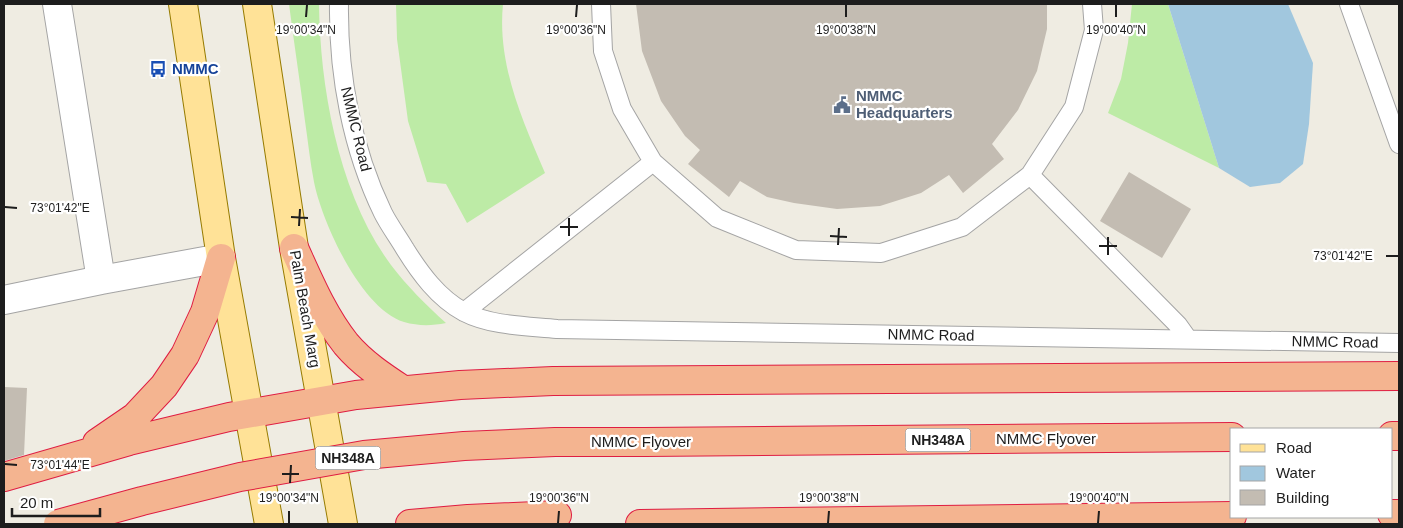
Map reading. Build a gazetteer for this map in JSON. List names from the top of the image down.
{
  "streets": {
    "highway": ["NMMC Flyover", "NH348A"],
    "main road": ["Palm Beach Marg"],
    "lane": ["NMMC Road"]
  },
  "places": {
    "bus stop": ["NMMC"],
    "public building": ["NMMC Headquarters"]
  },
  "legend": ["Road", "Water", "Building"],
  "scale_bar": "20 m",
  "coordinates": [
    "19°00'34\"N",
    "19°00'36\"N",
    "19°00'38\"N",
    "19°00'40\"N",
    "73°01'42\"E",
    "73°01'44\"E"
  ]
}
